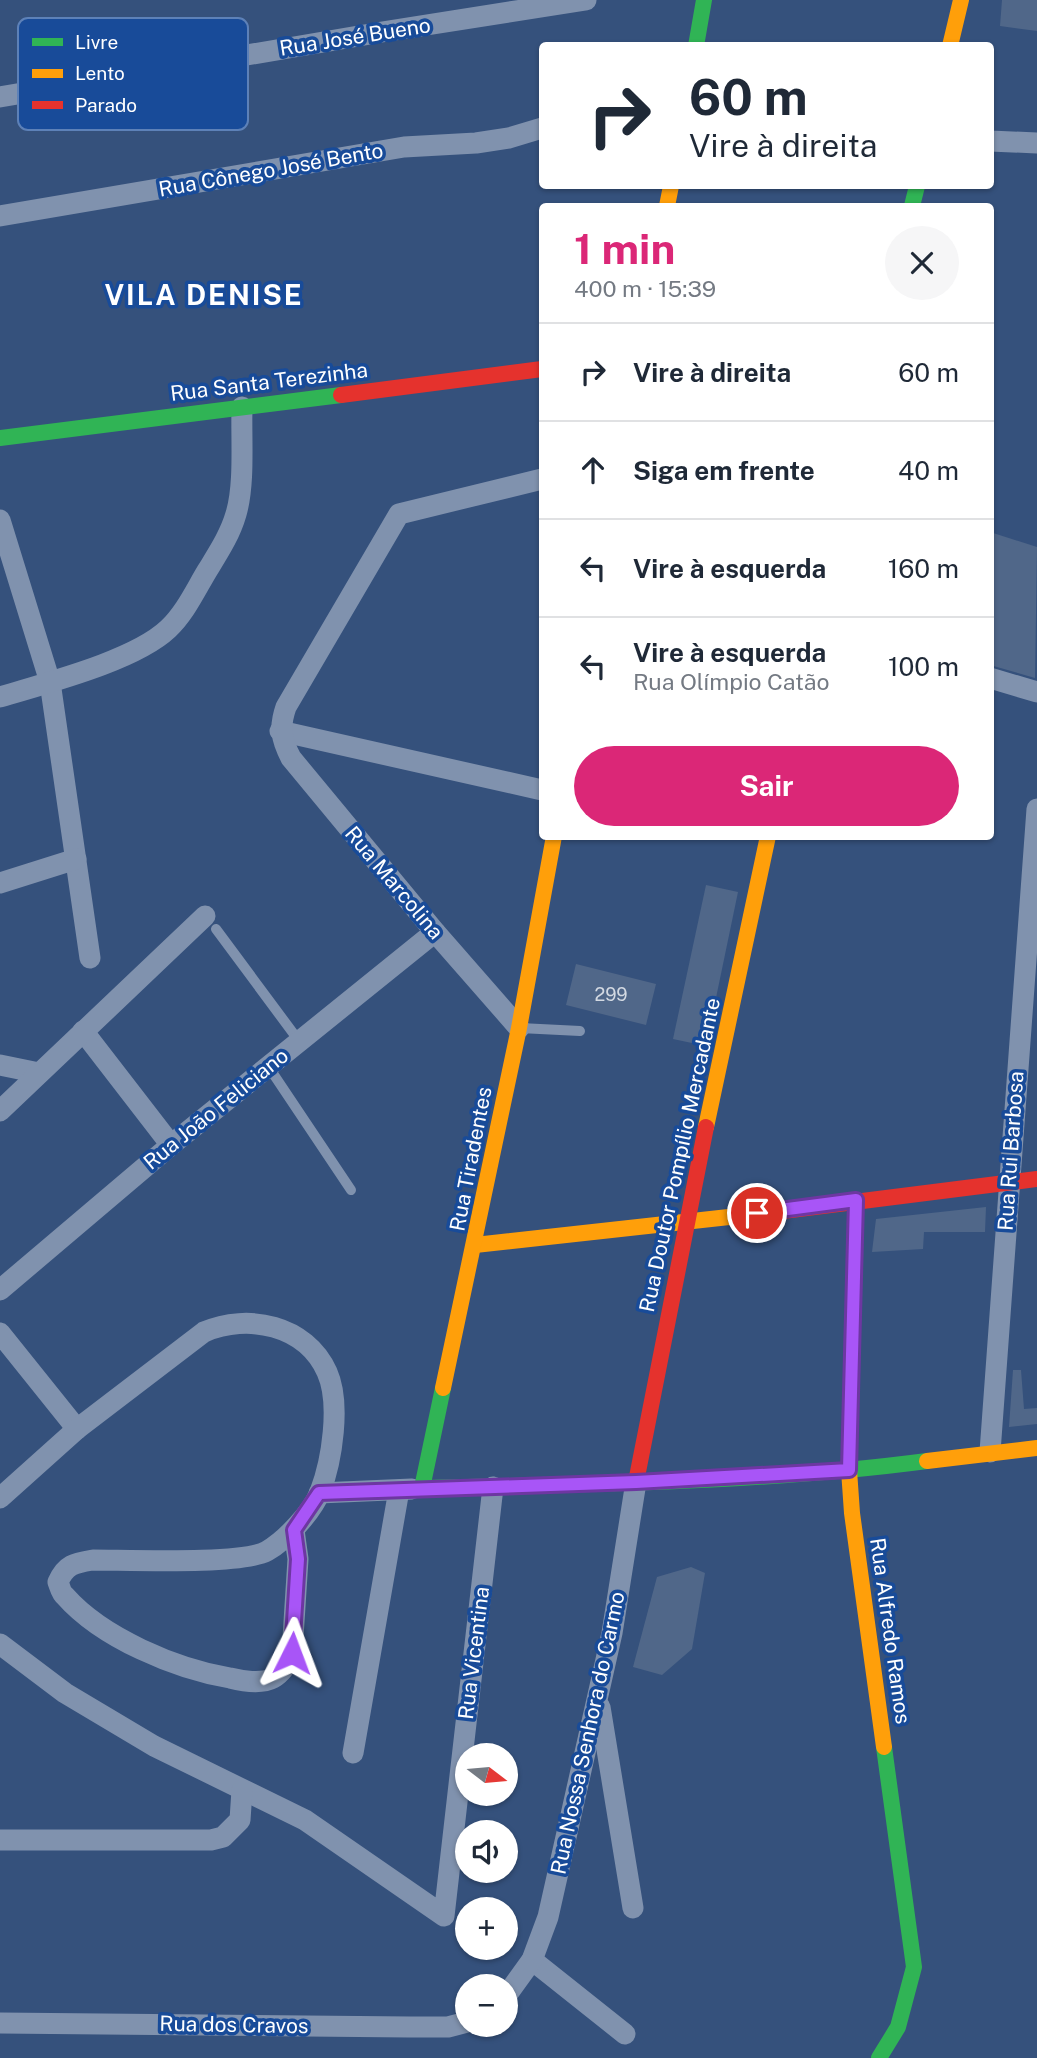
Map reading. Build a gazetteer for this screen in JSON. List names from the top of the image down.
{
  "streets": {
    "main road": [
      "Rua Santa Terezinha",
      "Rua Doutor Pompílio Mercadante",
      "Rua Tiradentes",
      "Rua Alfredo Ramos"
    ],
    "street": [
      "Rua José Bueno",
      "Rua Cônego José Bento",
      "Rua Marcolina",
      "Rua João Feliciano",
      "Rua Rui Barbosa",
      "Rua Vicentina",
      "Rua Nossa Senhora do Carmo",
      "Rua dos Cravos"
    ]
  },
  "crossings": [
    ["Rua Marcolina", "Rua João Feliciano"],
    ["Rua Marcolina", "Rua Tiradentes"],
    ["Rua Doutor Pompílio Mercadante", "Rua Nossa Senhora do Carmo"]
  ],
  "districts": ["VILA DENISE"],
  "house_numbers": ["299"],
  "legend": ["Livre", "Lento", "Parado"],
  "north": "right",
  "page": {
    "turn": ["60 m", "Vire à direita"],
    "heading": ["1 min", "400 m · 15:39"],
    "list": [
      {
        "name": "Vire à direita",
        "value": "60 m"
      },
      {
        "name": "Siga em frente",
        "value": "40 m"
      },
      {
        "name": "Vire à esquerda",
        "value": "160 m"
      },
      {
        "name": "Vire à esquerda",
        "note": "Rua Olímpio Catão",
        "value": "100 m"
      }
    ],
    "buttons": "Sair",
    "map_buttons": ["+", "−"]
  }
}
